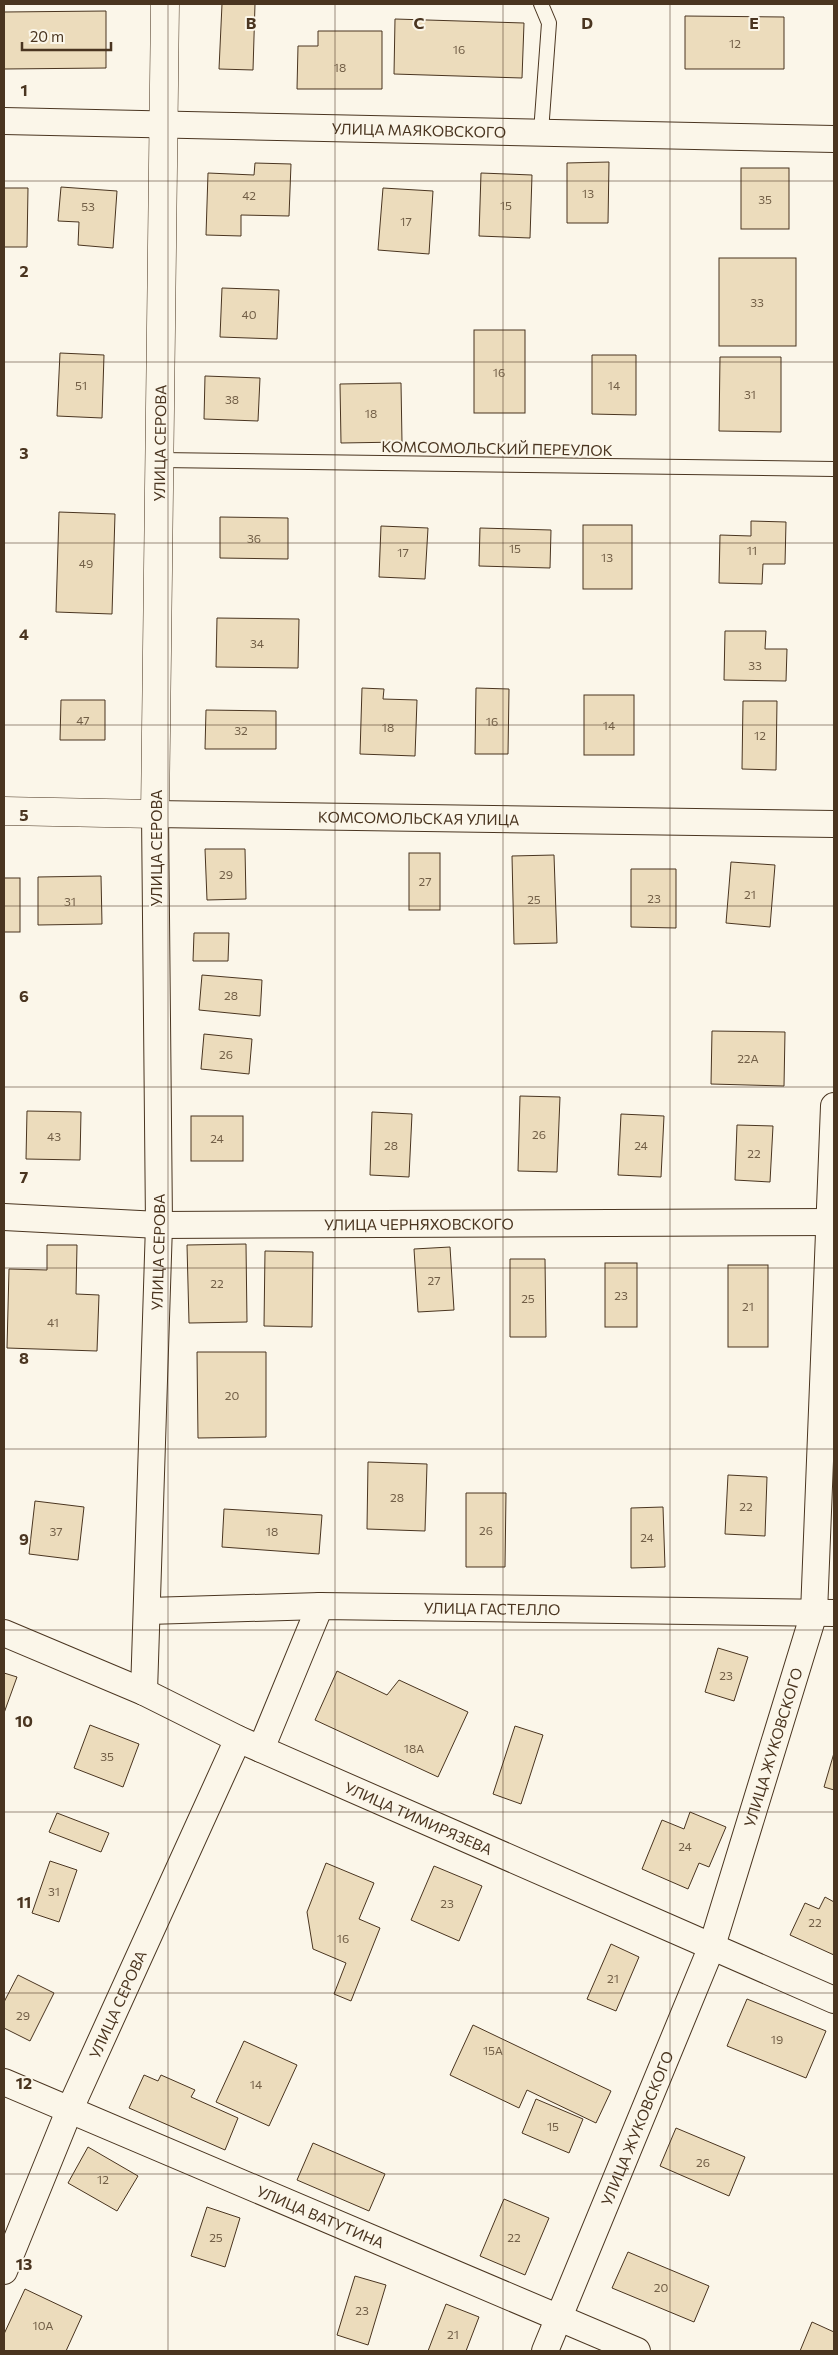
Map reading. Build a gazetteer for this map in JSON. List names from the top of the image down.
{
  "streets": {
    "main road": ["УЛИЦА СЕРОВА", "КОМСОМОЛЬСКАЯ УЛИЦА"],
    "street": [
      "УЛИЦА МАЯКОВСКОГО",
      "УЛИЦА ЧЕРНЯХОВСКОГО",
      "УЛИЦА ГАСТЕЛЛО",
      "УЛИЦА ЖУКОВСКОГО",
      "УЛИЦА ТИМИРЯЗЕВА",
      "УЛИЦА ВАТУТИНА"
    ],
    "lane": ["КОМСОМОЛЬСКИЙ ПЕРЕУЛОК"]
  },
  "crossings": [
    ["УЛИЦА МАЯКОВСКОГО", "УЛИЦА СЕРОВА"],
    ["УЛИЦА СЕРОВА", "КОМСОМОЛЬСКИЙ ПЕРЕУЛОК"],
    ["УЛИЦА СЕРОВА", "КОМСОМОЛЬСКАЯ УЛИЦА"],
    ["УЛИЦА СЕРОВА", "УЛИЦА ЧЕРНЯХОВСКОГО"],
    ["УЛИЦА СЕРОВА", "УЛИЦА ГАСТЕЛЛО"],
    ["УЛИЦА СЕРОВА", "УЛИЦА ТИМИРЯЗЕВА"],
    ["УЛИЦА СЕРОВА", "УЛИЦА ВАТУТИНА"],
    ["УЛИЦА ЧЕРНЯХОВСКОГО", "УЛИЦА ЖУКОВСКОГО"],
    ["УЛИЦА ГАСТЕЛЛО", "УЛИЦА ЖУКОВСКОГО"],
    ["УЛИЦА ЖУКОВСКОГО", "УЛИЦА ТИМИРЯЗЕВА"],
    ["УЛИЦА ЖУКОВСКОГО", "УЛИЦА ВАТУТИНА"]
  ],
  "house_numbers": [
    "12",
    "16",
    "18",
    "13",
    "42",
    "35",
    "15",
    "53",
    "17",
    "33",
    "40",
    "16",
    "51",
    "14",
    "31",
    "38",
    "18",
    "36",
    "15",
    "11",
    "17",
    "13",
    "49",
    "34",
    "33",
    "47",
    "16",
    "14",
    "18",
    "32",
    "12",
    "29",
    "27",
    "21",
    "23",
    "25",
    "31",
    "28",
    "26",
    "22А",
    "26",
    "43",
    "24",
    "28",
    "24",
    "22",
    "27",
    "22",
    "23",
    "25",
    "21",
    "41",
    "20",
    "28",
    "22",
    "26",
    "37",
    "18",
    "24",
    "23",
    "18А",
    "35",
    "24",
    "31",
    "23",
    "22",
    "16",
    "21",
    "29",
    "19",
    "15А",
    "14",
    "15",
    "26",
    "12",
    "25",
    "22",
    "20",
    "23",
    "10А",
    "21"
  ],
  "scale_bar": "20 m",
  "grid": {
    "columns": [
      "B",
      "C",
      "D",
      "E"
    ],
    "rows": [
      "1",
      "2",
      "3",
      "4",
      "5",
      "6",
      "7",
      "8",
      "9",
      "10",
      "11",
      "12",
      "13"
    ]
  }
}
